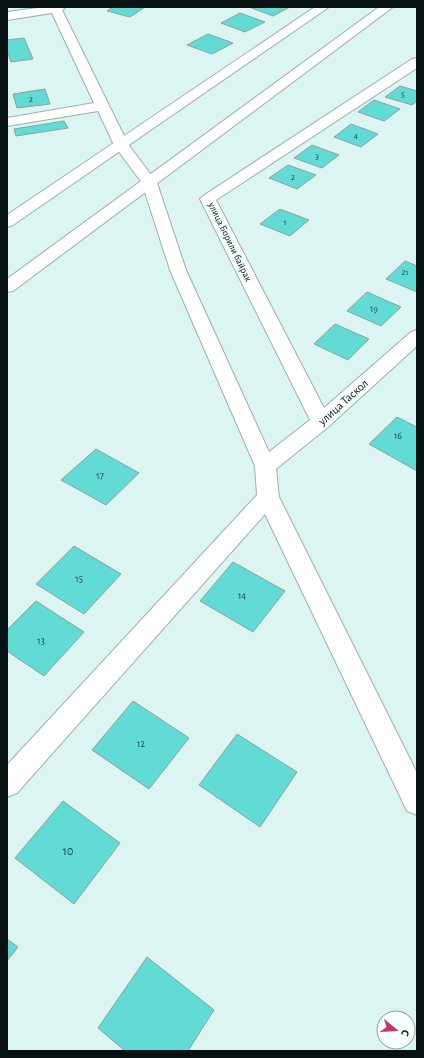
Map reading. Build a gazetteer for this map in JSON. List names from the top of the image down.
{
  "streets": {
    "street": ["улица Борили байрак", "улица Таскол"]
  },
  "crossings": [
    ["улица Борили байрак", "улица Таскол"]
  ],
  "house_numbers": [
    "5",
    "2",
    "4",
    "3",
    "2",
    "1",
    "21",
    "19",
    "16",
    "17",
    "15",
    "14",
    "13",
    "12",
    "10"
  ],
  "north": "right"
}
